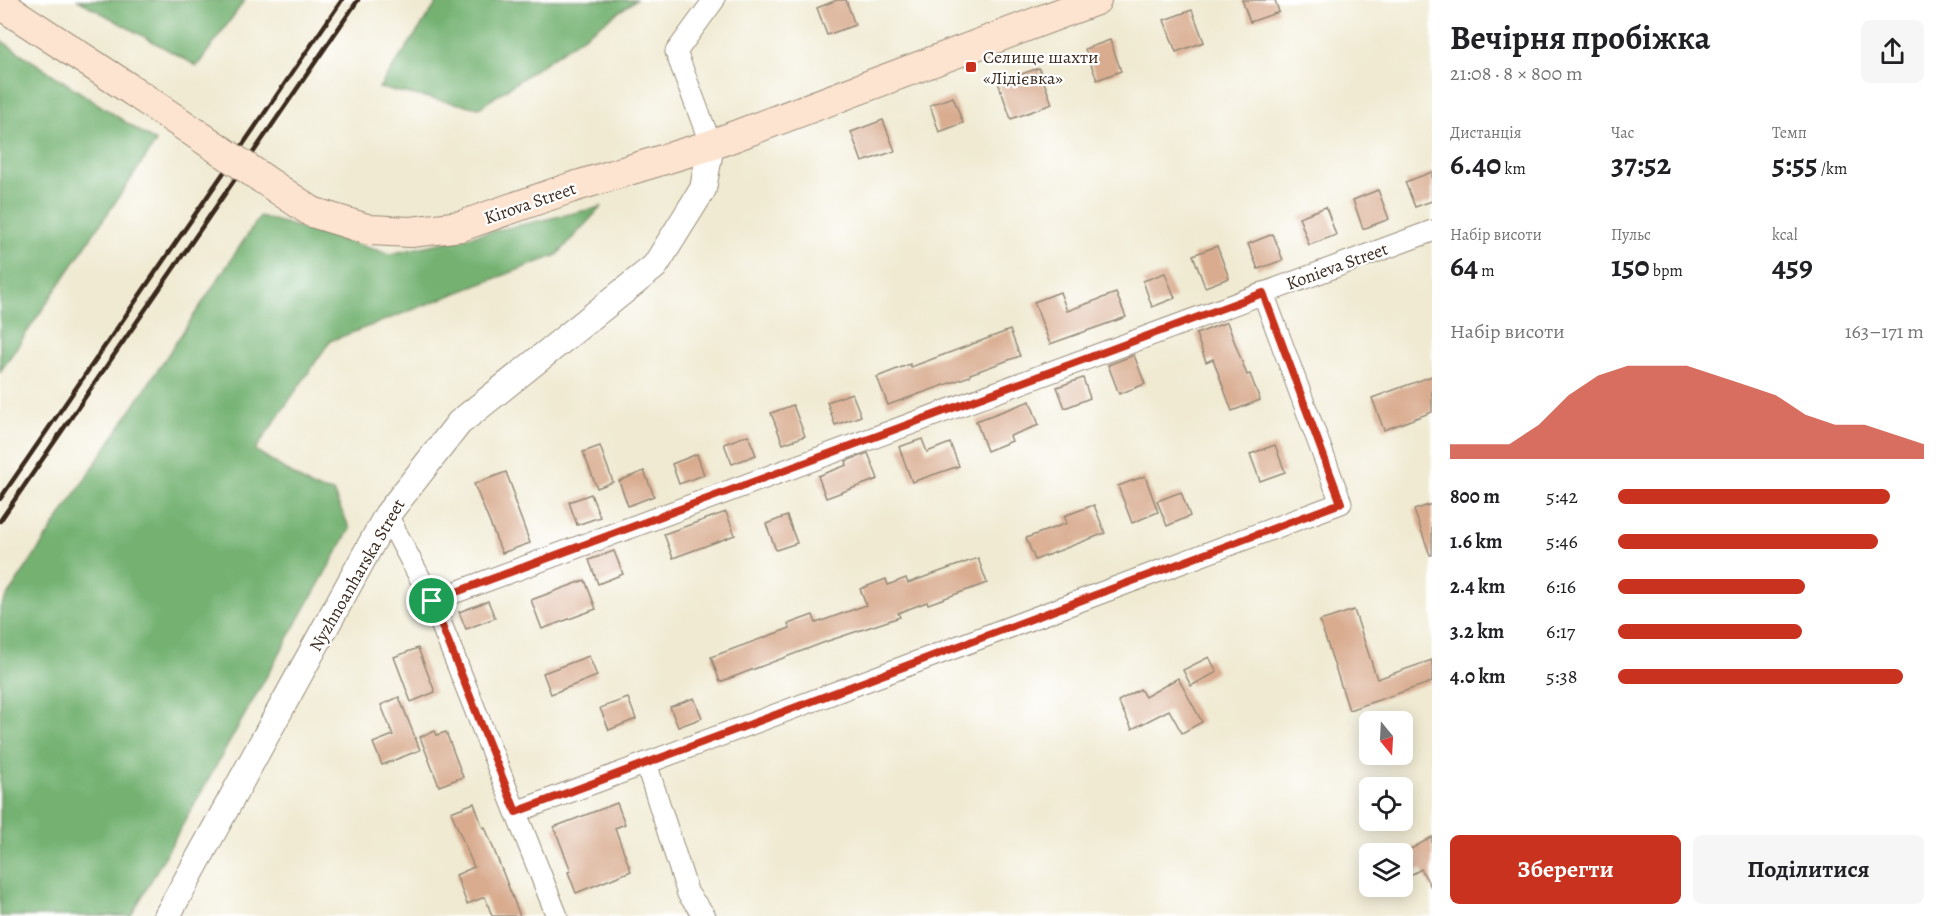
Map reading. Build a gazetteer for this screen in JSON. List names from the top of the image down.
{
  "streets": {
    "main road": ["Kirova Street"],
    "street": ["Konieva Street", "Nyzhnoanharska Street"]
  },
  "crossings": [
    ["Kirova Street", "Nyzhnoanharska Street"]
  ],
  "places": {
    "transit": ["Селище шахти «Лідієвка»"]
  },
  "north": "bottom",
  "page": {
    "heading": ["Вечірня пробіжка", "21:08 · 8 × 800 m"],
    "stats": [
      ["Дистанція", "6.40 km"],
      ["Час", "37:52"],
      ["Темп", "5:55 /km"],
      ["Набір висоти", "64 m"],
      ["Пульс", "150 bpm"],
      ["kcal", "459"]
    ],
    "chart": ["Набір висоти", "163–171 m"],
    "list": [
      {
        "name": "800 m",
        "note": "5:42"
      },
      {
        "name": "1.6 km",
        "note": "5:46"
      },
      {
        "name": "2.4 km",
        "note": "6:16"
      },
      {
        "name": "3.2 km",
        "note": "6:17"
      },
      {
        "name": "4.0 km",
        "note": "5:38"
      }
    ],
    "buttons": ["Зберегти", "Поділитися"]
  }
}
